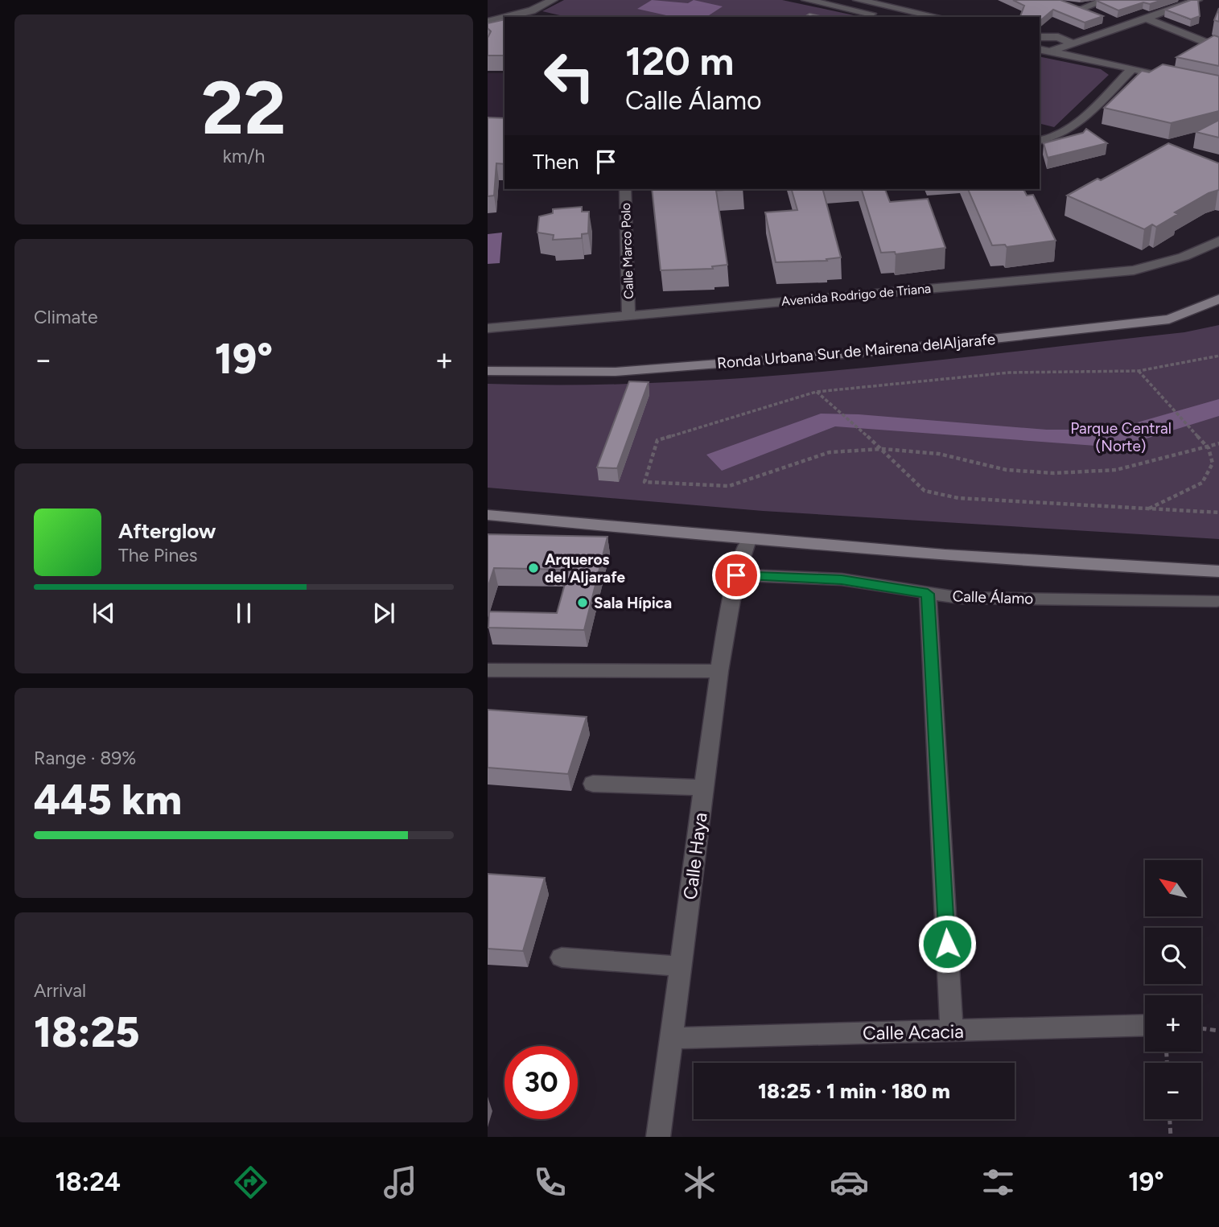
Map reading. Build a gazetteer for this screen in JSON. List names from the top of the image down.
{
  "streets": {
    "street": [
      "Calle Marco Polo",
      "Avenida Rodrigo de Triana",
      "Ronda Urbana Sur de Mairena delAljarafe",
      "Calle Álamo",
      "Calle Haya",
      "Calle Acacia"
    ]
  },
  "crossings": [
    ["Calle Marco Polo", "Avenida Rodrigo de Triana"],
    ["Calle Álamo", "Calle Haya"],
    ["Calle Haya", "Calle Acacia"]
  ],
  "parks": ["Parque Central (Norte)"],
  "places": ["Arqueros del Aljarafe", "Sala Hípica"],
  "north": "top left",
  "page": {
    "tile": [
      ["22", "km/h"],
      "Climate",
      ["Range · 89%", "445 km"],
      ["Arrival", "18:25"]
    ],
    "turn": ["120 m", "Calle Álamo"],
    "then": "Then",
    "heat": ["−", "19°", "+"],
    "song": ["Afterglow", "The Pines"],
    "map_buttons": ["+", "−"],
    "limit": "30",
    "trip": "18:25 · 1 min · 180 m",
    "tabs": ["18:24", "19°"]
  }
}
